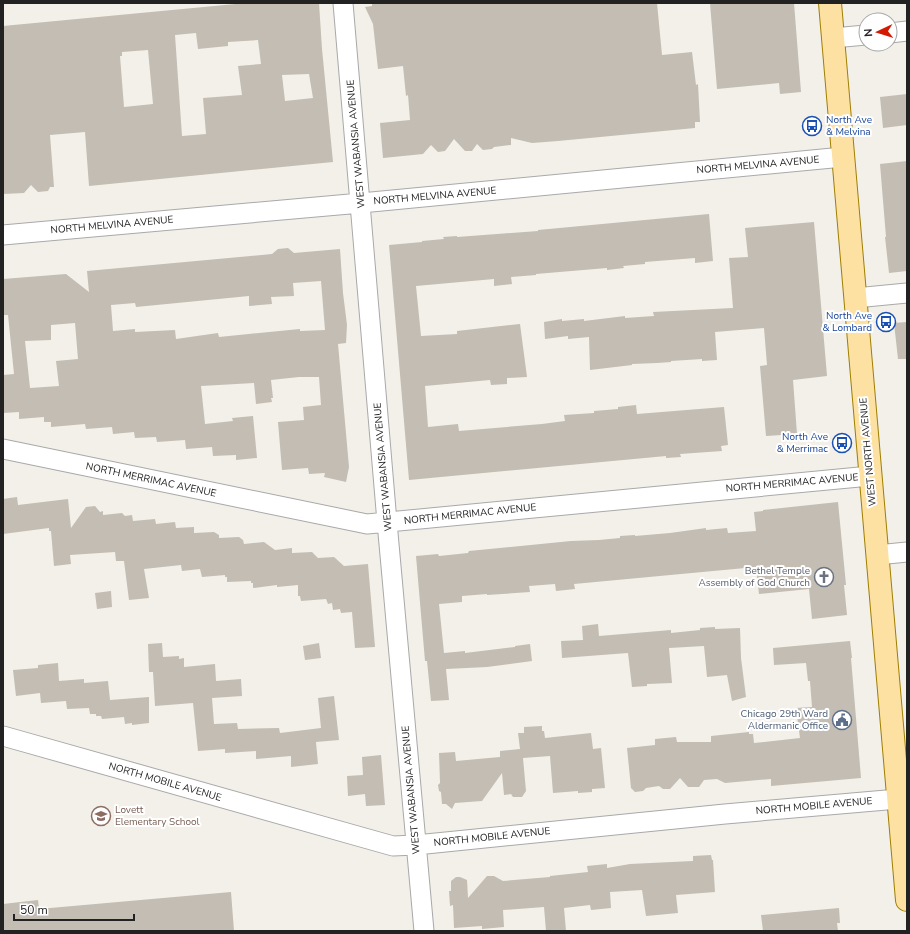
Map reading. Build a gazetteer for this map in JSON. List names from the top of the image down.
{
  "streets": {
    "main road": ["WEST NORTH AVENUE"],
    "street": [
      "WEST WABANSIA AVENUE",
      "NORTH MELVINA AVENUE",
      "NORTH MERRIMAC AVENUE",
      "NORTH MOBILE AVENUE"
    ]
  },
  "crossings": [
    ["WEST WABANSIA AVENUE", "NORTH MELVINA AVENUE"],
    ["WEST WABANSIA AVENUE", "NORTH MERRIMAC AVENUE"],
    ["WEST WABANSIA AVENUE", "NORTH MOBILE AVENUE"],
    ["NORTH MELVINA AVENUE", "WEST NORTH AVENUE"],
    ["WEST NORTH AVENUE", "NORTH MERRIMAC AVENUE"],
    ["WEST NORTH AVENUE", "NORTH MOBILE AVENUE"]
  ],
  "places": {
    "bus stop": ["North Ave & Melvina", "North Ave & Lombard", "North Ave & Merrimac"],
    "church": ["Bethel Temple Assembly of God Church"],
    "public building": ["Chicago 29th Ward Aldermanic Office"],
    "school or university": ["Lovett Elementary School"]
  },
  "scale_bar": "50 m",
  "north": "left"
}
